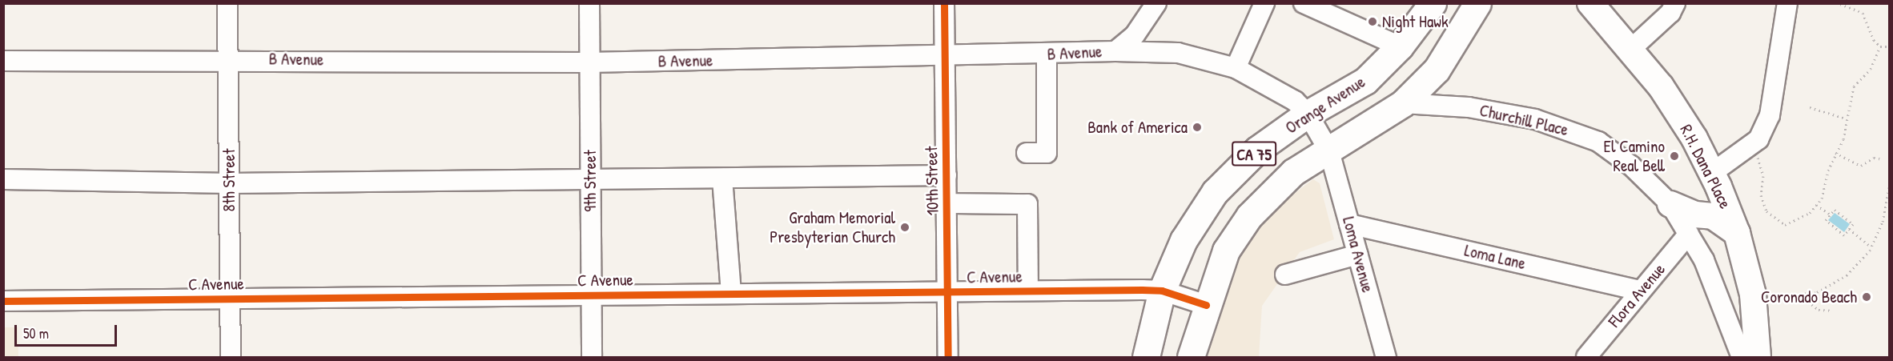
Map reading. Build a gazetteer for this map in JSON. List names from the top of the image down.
{
  "streets": {
    "highway": ["Orange Avenue", "CA 75"],
    "main road": ["R.H. Dana Place"],
    "street": [
      "B Avenue",
      "Churchill Place",
      "8th Street",
      "9th Street",
      "10th Street",
      "Loma Avenue",
      "Loma Lane",
      "C Avenue",
      "Flora Avenue"
    ]
  },
  "crossings": [
    ["B Avenue", "Orange Avenue"],
    ["B Avenue", "CA 75"],
    ["B Avenue", "8th Street"],
    ["B Avenue", "9th Street"],
    ["B Avenue", "10th Street"],
    ["B Avenue", "Loma Avenue"],
    ["Orange Avenue", "C Avenue"],
    ["Churchill Place", "CA 75"],
    ["Churchill Place", "Flora Avenue"],
    ["CA 75", "Loma Avenue"],
    ["CA 75", "C Avenue"],
    ["8th Street", "C Avenue"],
    ["9th Street", "C Avenue"],
    ["10th Street", "C Avenue"],
    ["Loma Avenue", "Loma Lane"],
    ["Loma Lane", "Flora Avenue"]
  ],
  "places": [
    "Night Hawk",
    "Bank of America",
    "El Camino Real Bell",
    "Graham Memorial Presbyterian Church",
    "Coronado Beach"
  ],
  "scale_bar": "50 m"
}
